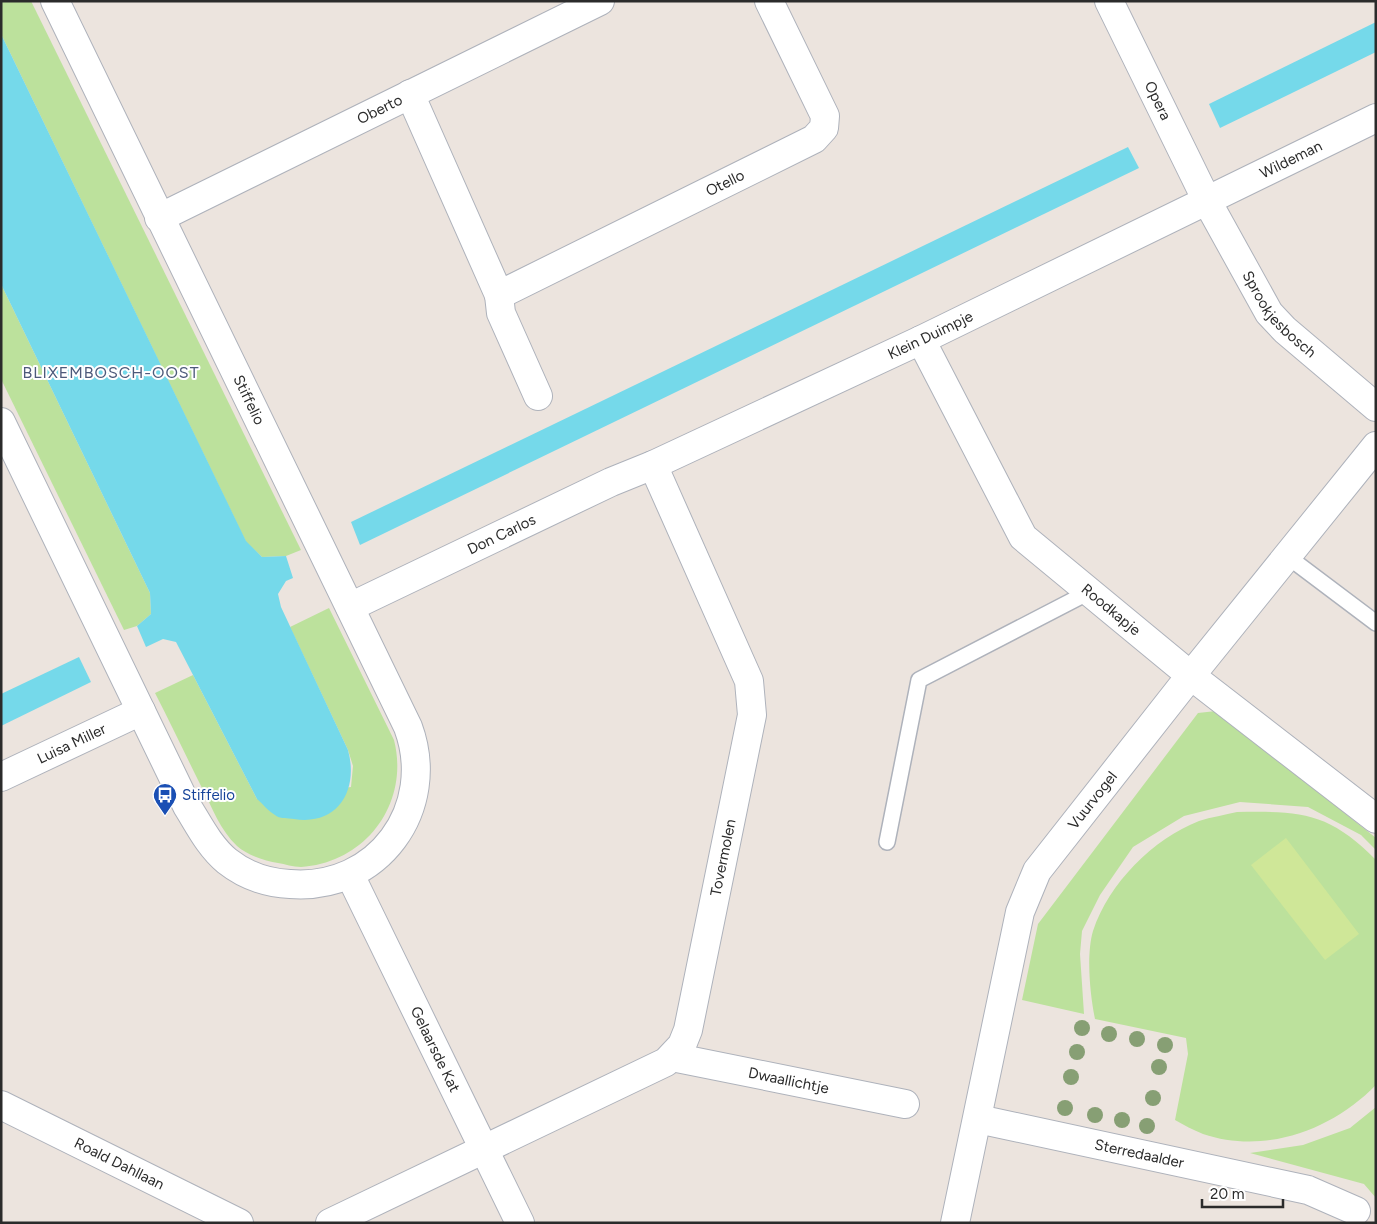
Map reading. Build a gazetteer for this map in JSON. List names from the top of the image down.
{
  "streets": {
    "street": [
      "Opera",
      "Oberto",
      "Wildeman",
      "Otello",
      "Sprookjesbosch",
      "Klein Duimpje",
      "Stiffelio",
      "Don Carlos",
      "Roodkapje",
      "Luisa Miller",
      "Vuurvogel",
      "Tovermolen",
      "Gelaarsde Kat",
      "Dwaallichtje",
      "Sterredaalder",
      "Roald Dahllaan"
    ]
  },
  "crossings": [
    ["Opera", "Wildeman"],
    ["Opera", "Sprookjesbosch"],
    ["Opera", "Klein Duimpje"],
    ["Oberto", "Stiffelio"],
    ["Wildeman", "Sprookjesbosch"],
    ["Wildeman", "Klein Duimpje"],
    ["Sprookjesbosch", "Klein Duimpje"],
    ["Klein Duimpje", "Don Carlos"],
    ["Klein Duimpje", "Roodkapje"],
    ["Klein Duimpje", "Tovermolen"],
    ["Stiffelio", "Don Carlos"],
    ["Stiffelio", "Luisa Miller"],
    ["Stiffelio", "Gelaarsde Kat"],
    ["Don Carlos", "Tovermolen"],
    ["Roodkapje", "Vuurvogel"],
    ["Vuurvogel", "Sterredaalder"],
    ["Tovermolen", "Gelaarsde Kat"],
    ["Tovermolen", "Dwaallichtje"]
  ],
  "districts": ["BLIXEMBOSCH-OOST"],
  "places": {
    "bus stop": ["Stiffelio"]
  },
  "scale_bar": "20 m"
}
